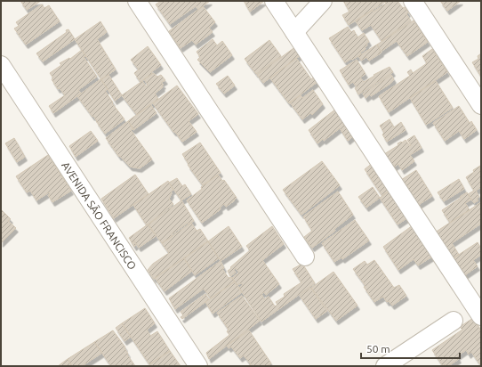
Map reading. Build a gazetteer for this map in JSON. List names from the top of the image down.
{
  "streets": {
    "street": ["AVENIDA SÃO FRANCISCO"]
  },
  "scale_bar": "50 m"
}
